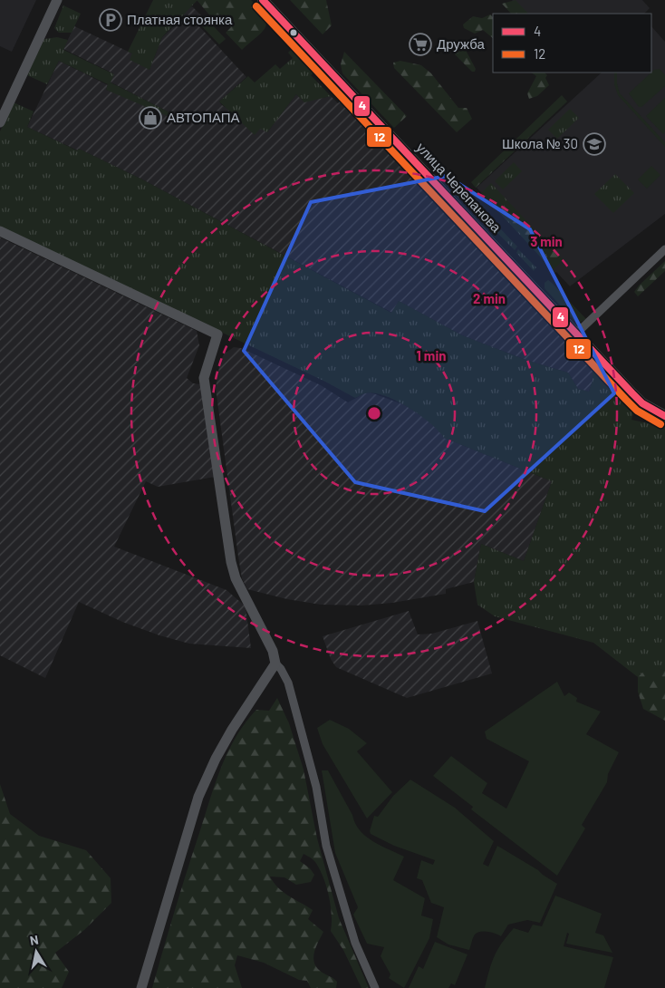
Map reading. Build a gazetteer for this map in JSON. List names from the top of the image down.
{
  "streets": {
    "main road": ["улица Черепанова"]
  },
  "places": {
    "parking": ["Платная стоянка"],
    "supermarket": ["Дружба"],
    "shop": ["АВТОПАПА"],
    "school or university": ["Школа № 30"]
  },
  "lines": ["transit line 4", "transit line 12"],
  "legend": ["4", "12"],
  "north": "top",
  "rings": ["3 min", "2 min", "1 min"]
}
